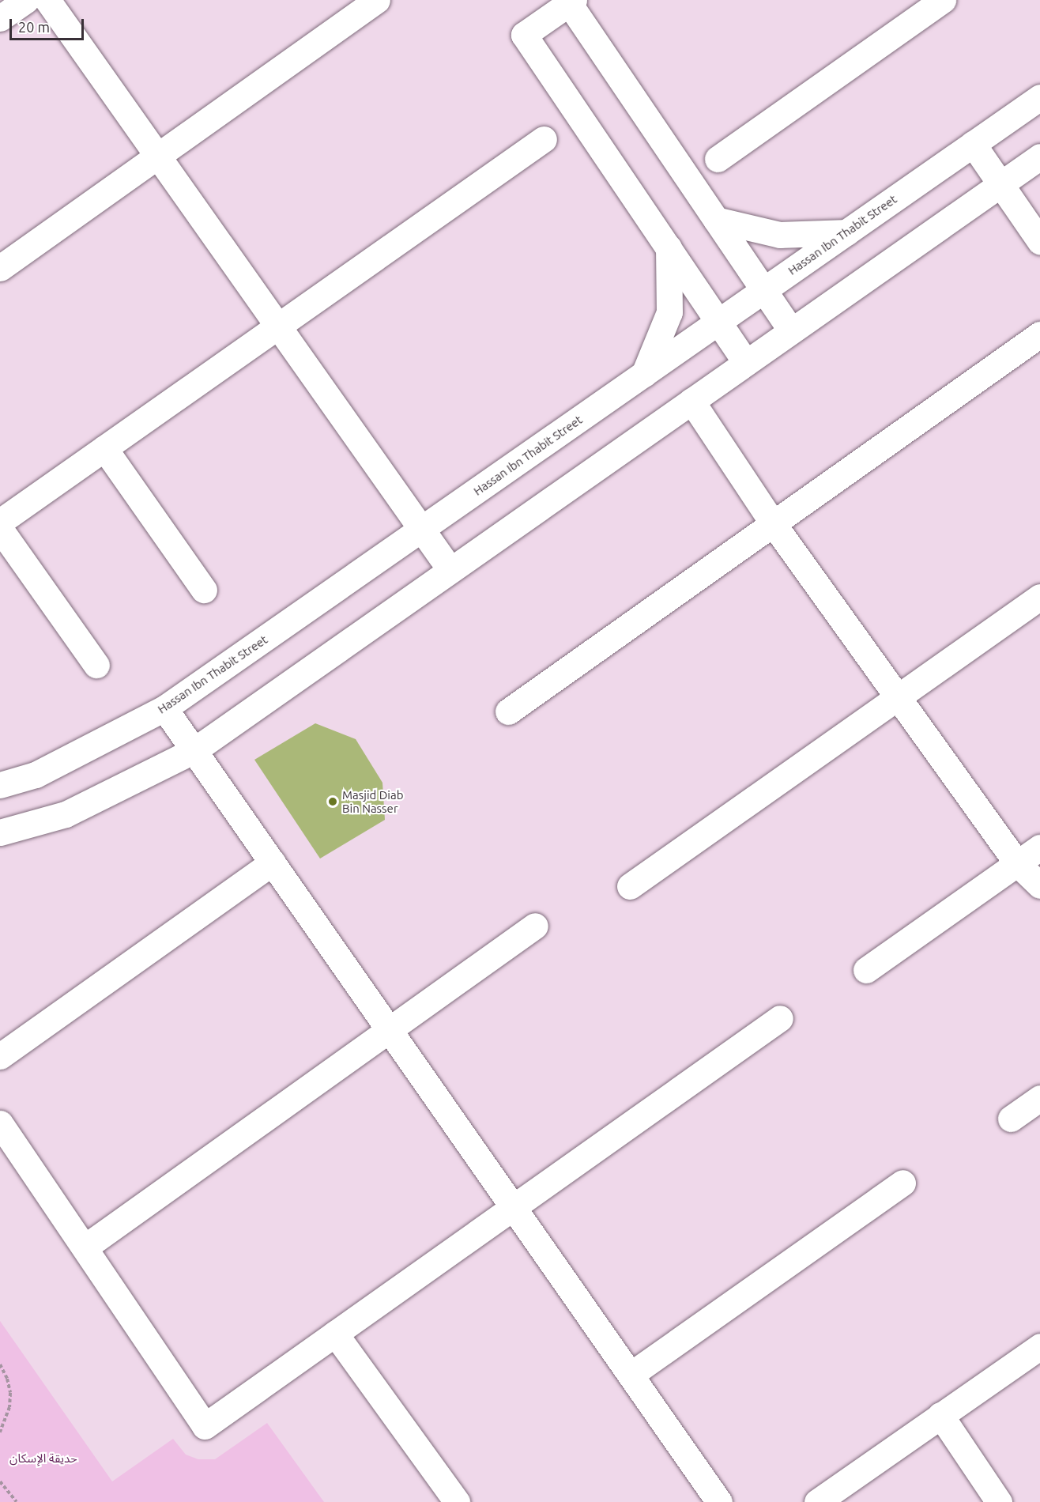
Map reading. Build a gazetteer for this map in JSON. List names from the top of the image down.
{
  "streets": {
    "street": ["Hassan Ibn Thabit Street"]
  },
  "parks": ["حديقة الإسكان"],
  "places": ["Masjid Diab Bin Nasser"],
  "scale_bar": "20 m"
}
